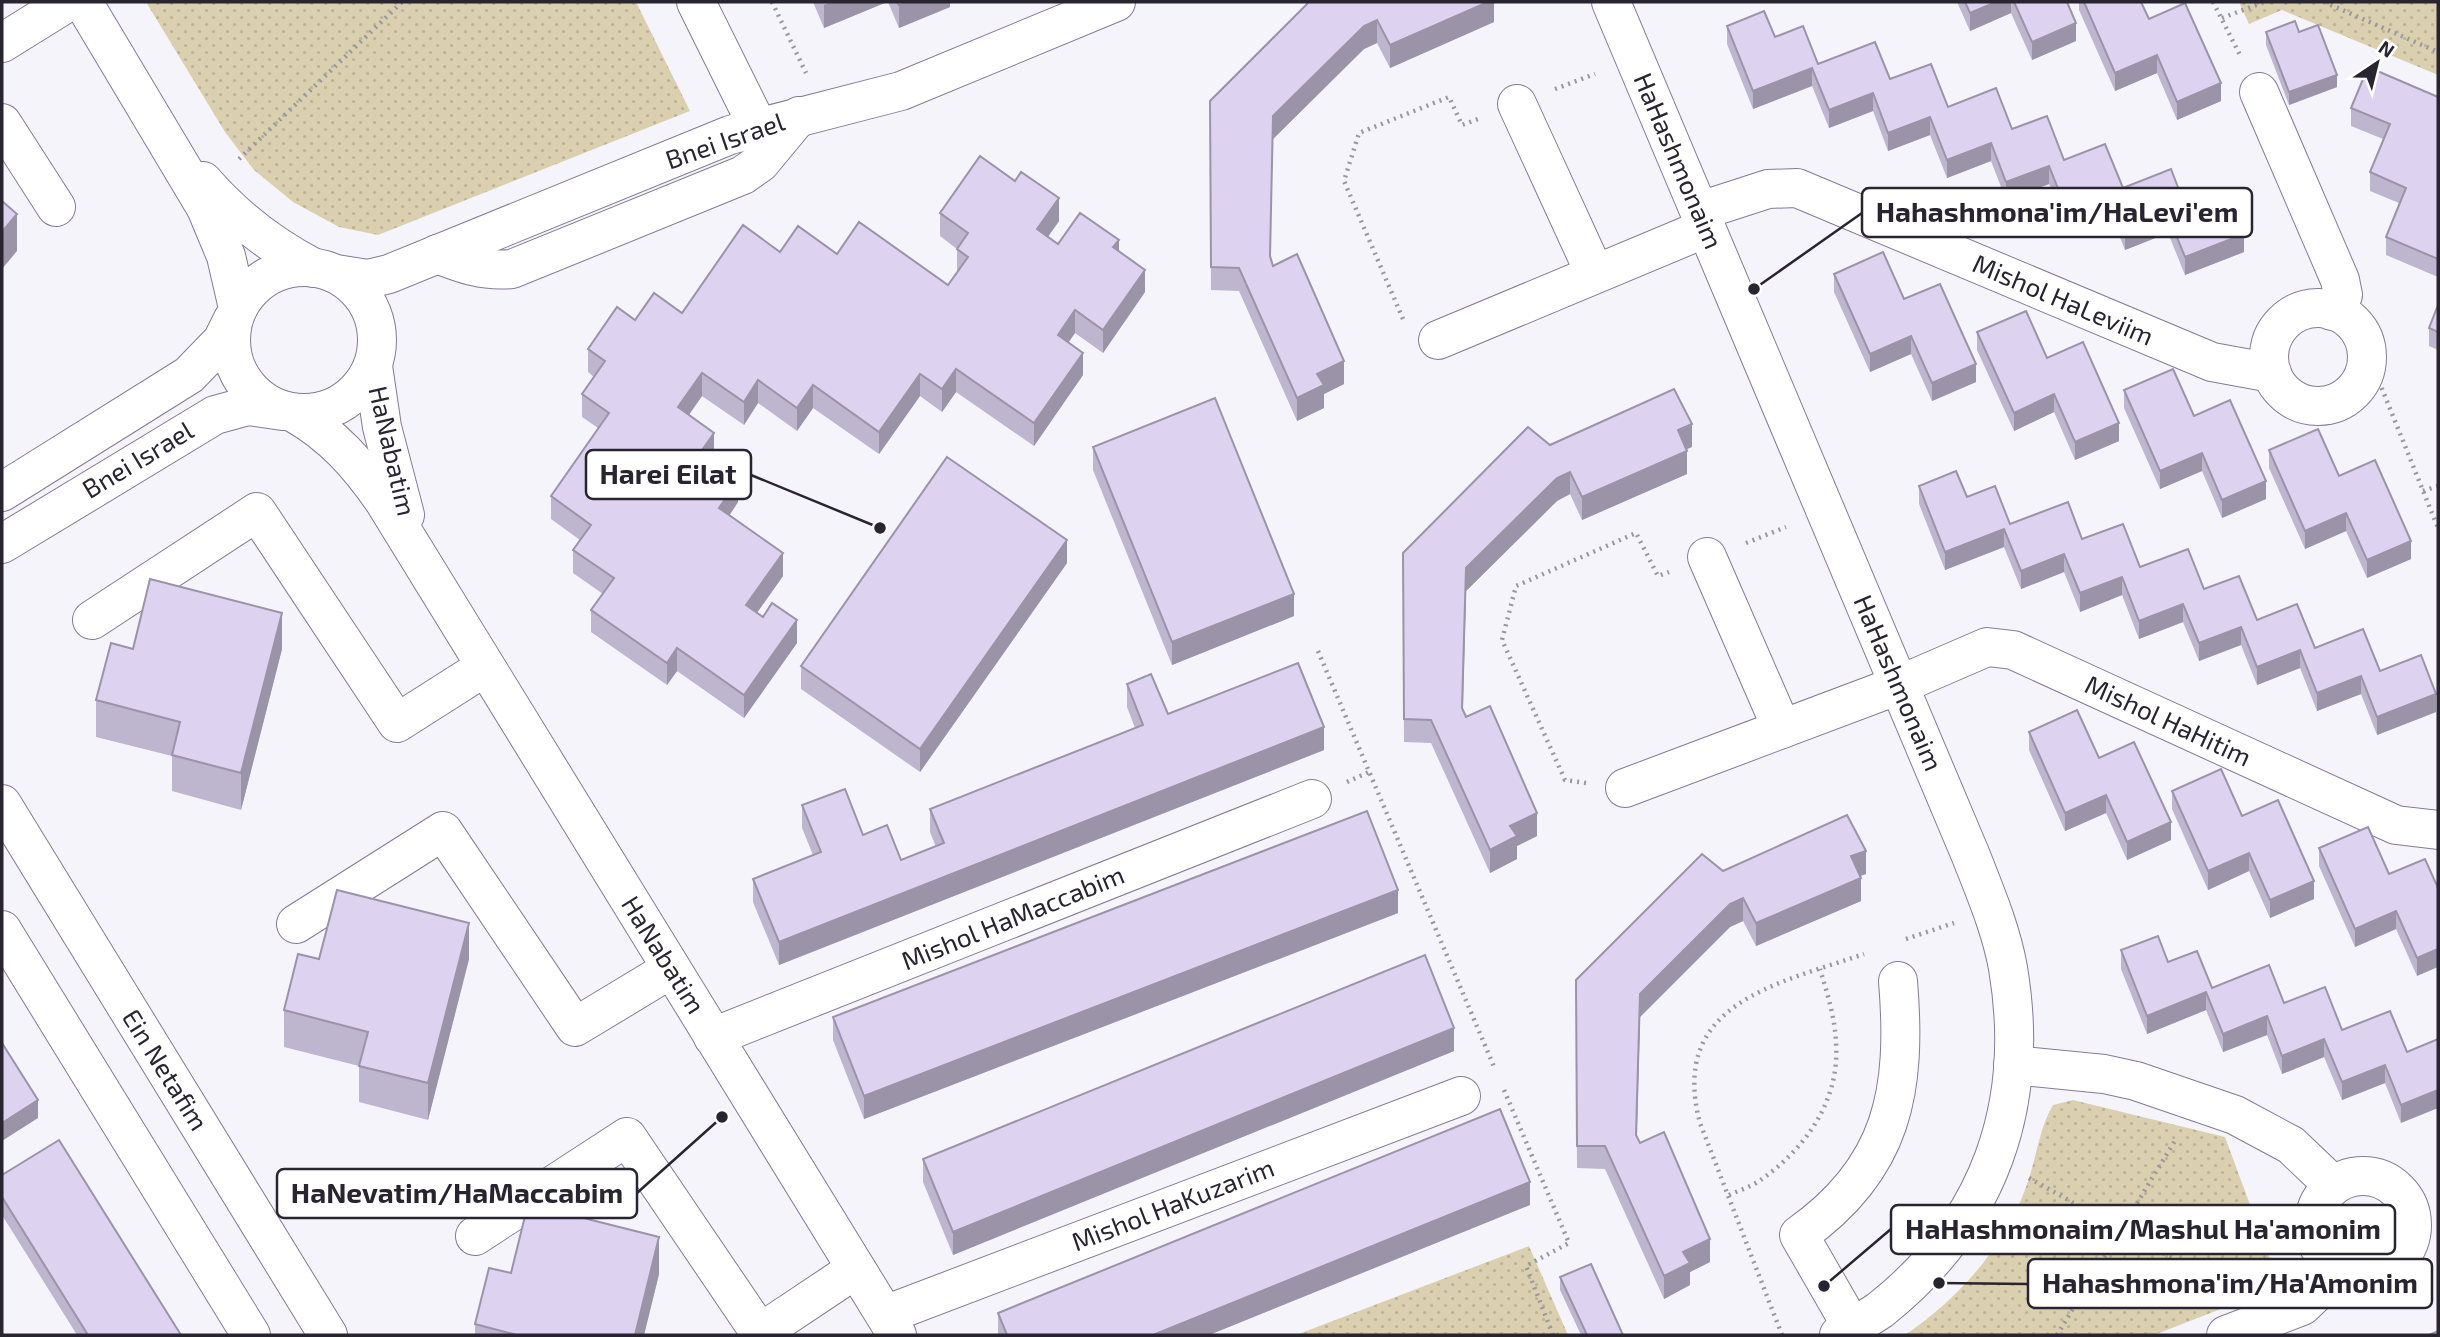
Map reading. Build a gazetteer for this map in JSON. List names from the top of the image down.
{
  "streets": {
    "street": [
      "Bnei Israel",
      "HaHashmonaim",
      "Mishol HaLeviim",
      "HaNabatim",
      "Mishol HaHitim",
      "Mishol HaMaccabim",
      "Ein Netafim",
      "Mishol HaKuzarim"
    ]
  },
  "crossings": [
    ["Bnei Israel", "HaNabatim"],
    ["HaHashmonaim", "Mishol HaLeviim"],
    ["HaHashmonaim", "Mishol HaHitim"],
    ["HaNabatim", "Mishol HaMaccabim"],
    ["HaNabatim", "Mishol HaKuzarim"]
  ],
  "places": [
    "Hahashmona'im/HaLevi'em",
    "Harei Eilat",
    "HaNevatim/HaMaccabim",
    "Hahashmona'im/Ha'Amonim",
    "HaHashmonaim/Mashul Ha'amonim"
  ],
  "north": "top right"
}
